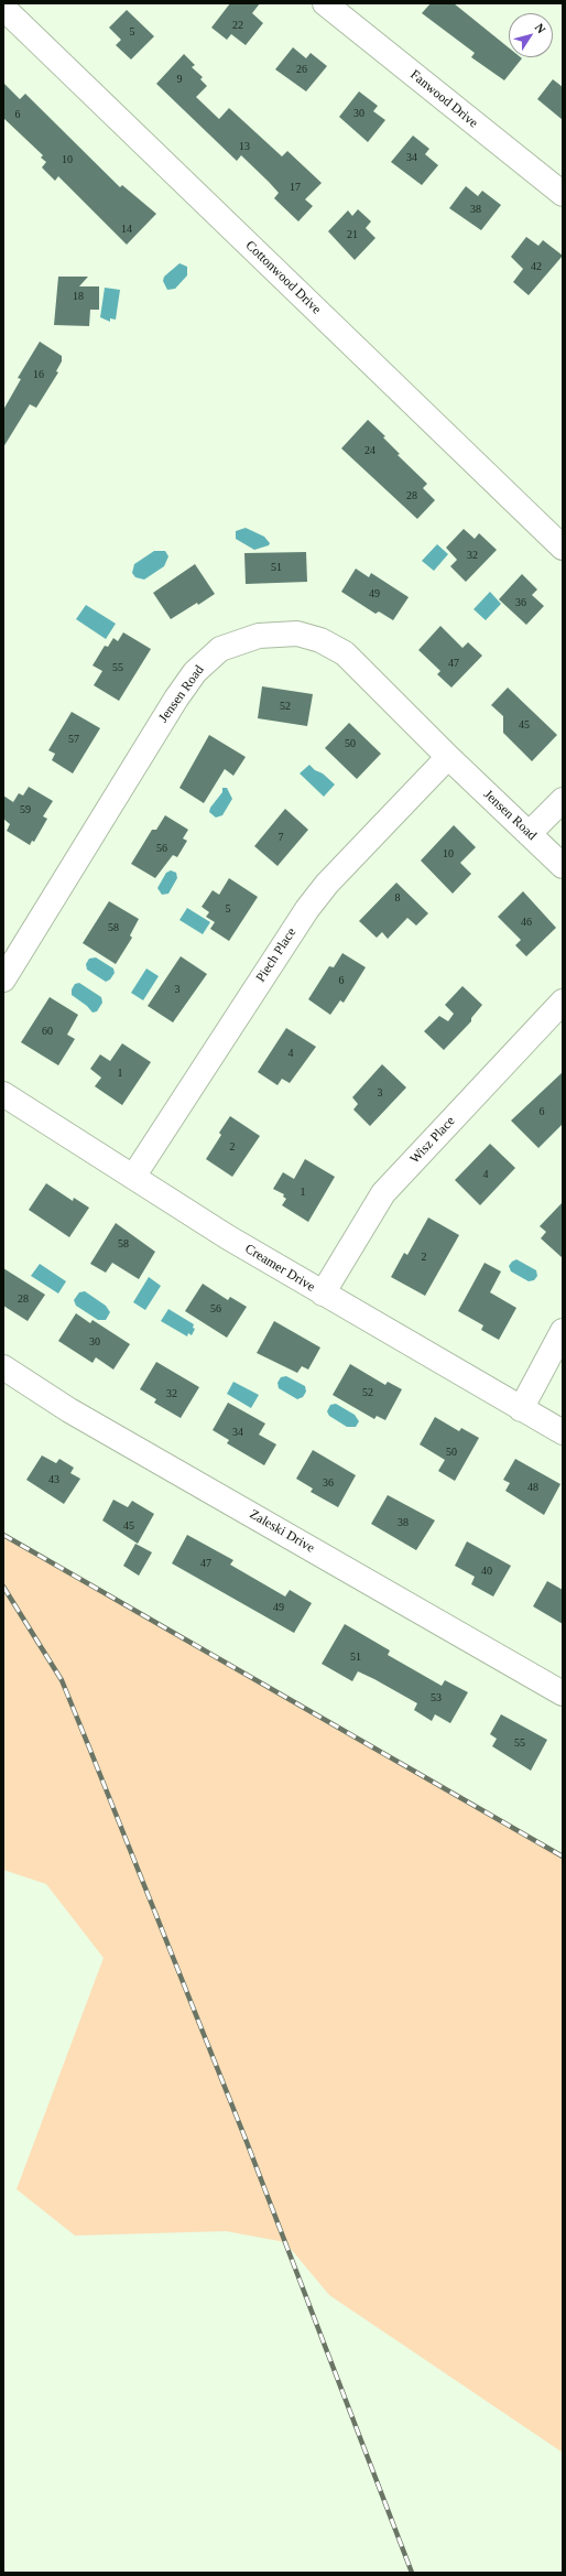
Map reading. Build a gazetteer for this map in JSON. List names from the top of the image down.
{
  "streets": {
    "street": [
      "Fanwood Drive",
      "Cottonwood Drive",
      "Jensen Road",
      "Piech Place",
      "Wisz Place",
      "Creamer Drive",
      "Zaleski Drive"
    ]
  },
  "crossings": [
    ["Jensen Road", "Piech Place"],
    ["Piech Place", "Creamer Drive"],
    ["Wisz Place", "Creamer Drive"]
  ],
  "house_numbers": [
    "22",
    "5",
    "26",
    "9",
    "30",
    "6",
    "13",
    "34",
    "10",
    "17",
    "38",
    "14",
    "21",
    "42",
    "18",
    "16",
    "24",
    "28",
    "32",
    "51",
    "49",
    "36",
    "47",
    "55",
    "52",
    "45",
    "57",
    "50",
    "59",
    "7",
    "56",
    "10",
    "8",
    "5",
    "46",
    "58",
    "6",
    "3",
    "60",
    "4",
    "1",
    "3",
    "6",
    "2",
    "4",
    "1",
    "58",
    "2",
    "28",
    "56",
    "30",
    "52",
    "32",
    "34",
    "50",
    "43",
    "36",
    "48",
    "38",
    "45",
    "47",
    "40",
    "49",
    "51",
    "53",
    "55"
  ],
  "north": "top right"
}
